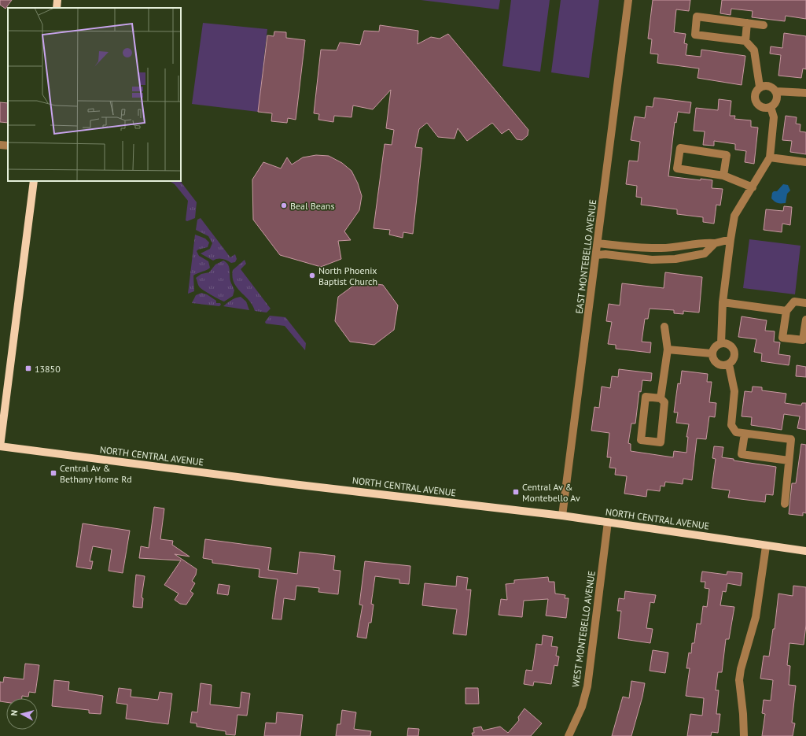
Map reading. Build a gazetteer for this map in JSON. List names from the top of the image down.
{
  "streets": {
    "main road": ["NORTH CENTRAL AVENUE"],
    "street": ["EAST MONTEBELLO AVENUE", "WEST MONTEBELLO AVENUE"]
  },
  "crossings": [
    ["EAST MONTEBELLO AVENUE", "NORTH CENTRAL AVENUE"],
    ["NORTH CENTRAL AVENUE", "WEST MONTEBELLO AVENUE"]
  ],
  "places": {
    "other": ["Beal Beans", "North Phoenix Baptist Church"],
    "transit": ["13850", "Central Av & Bethany Home Rd", "Central Av & Montebello Av"]
  },
  "north": "left"
}
